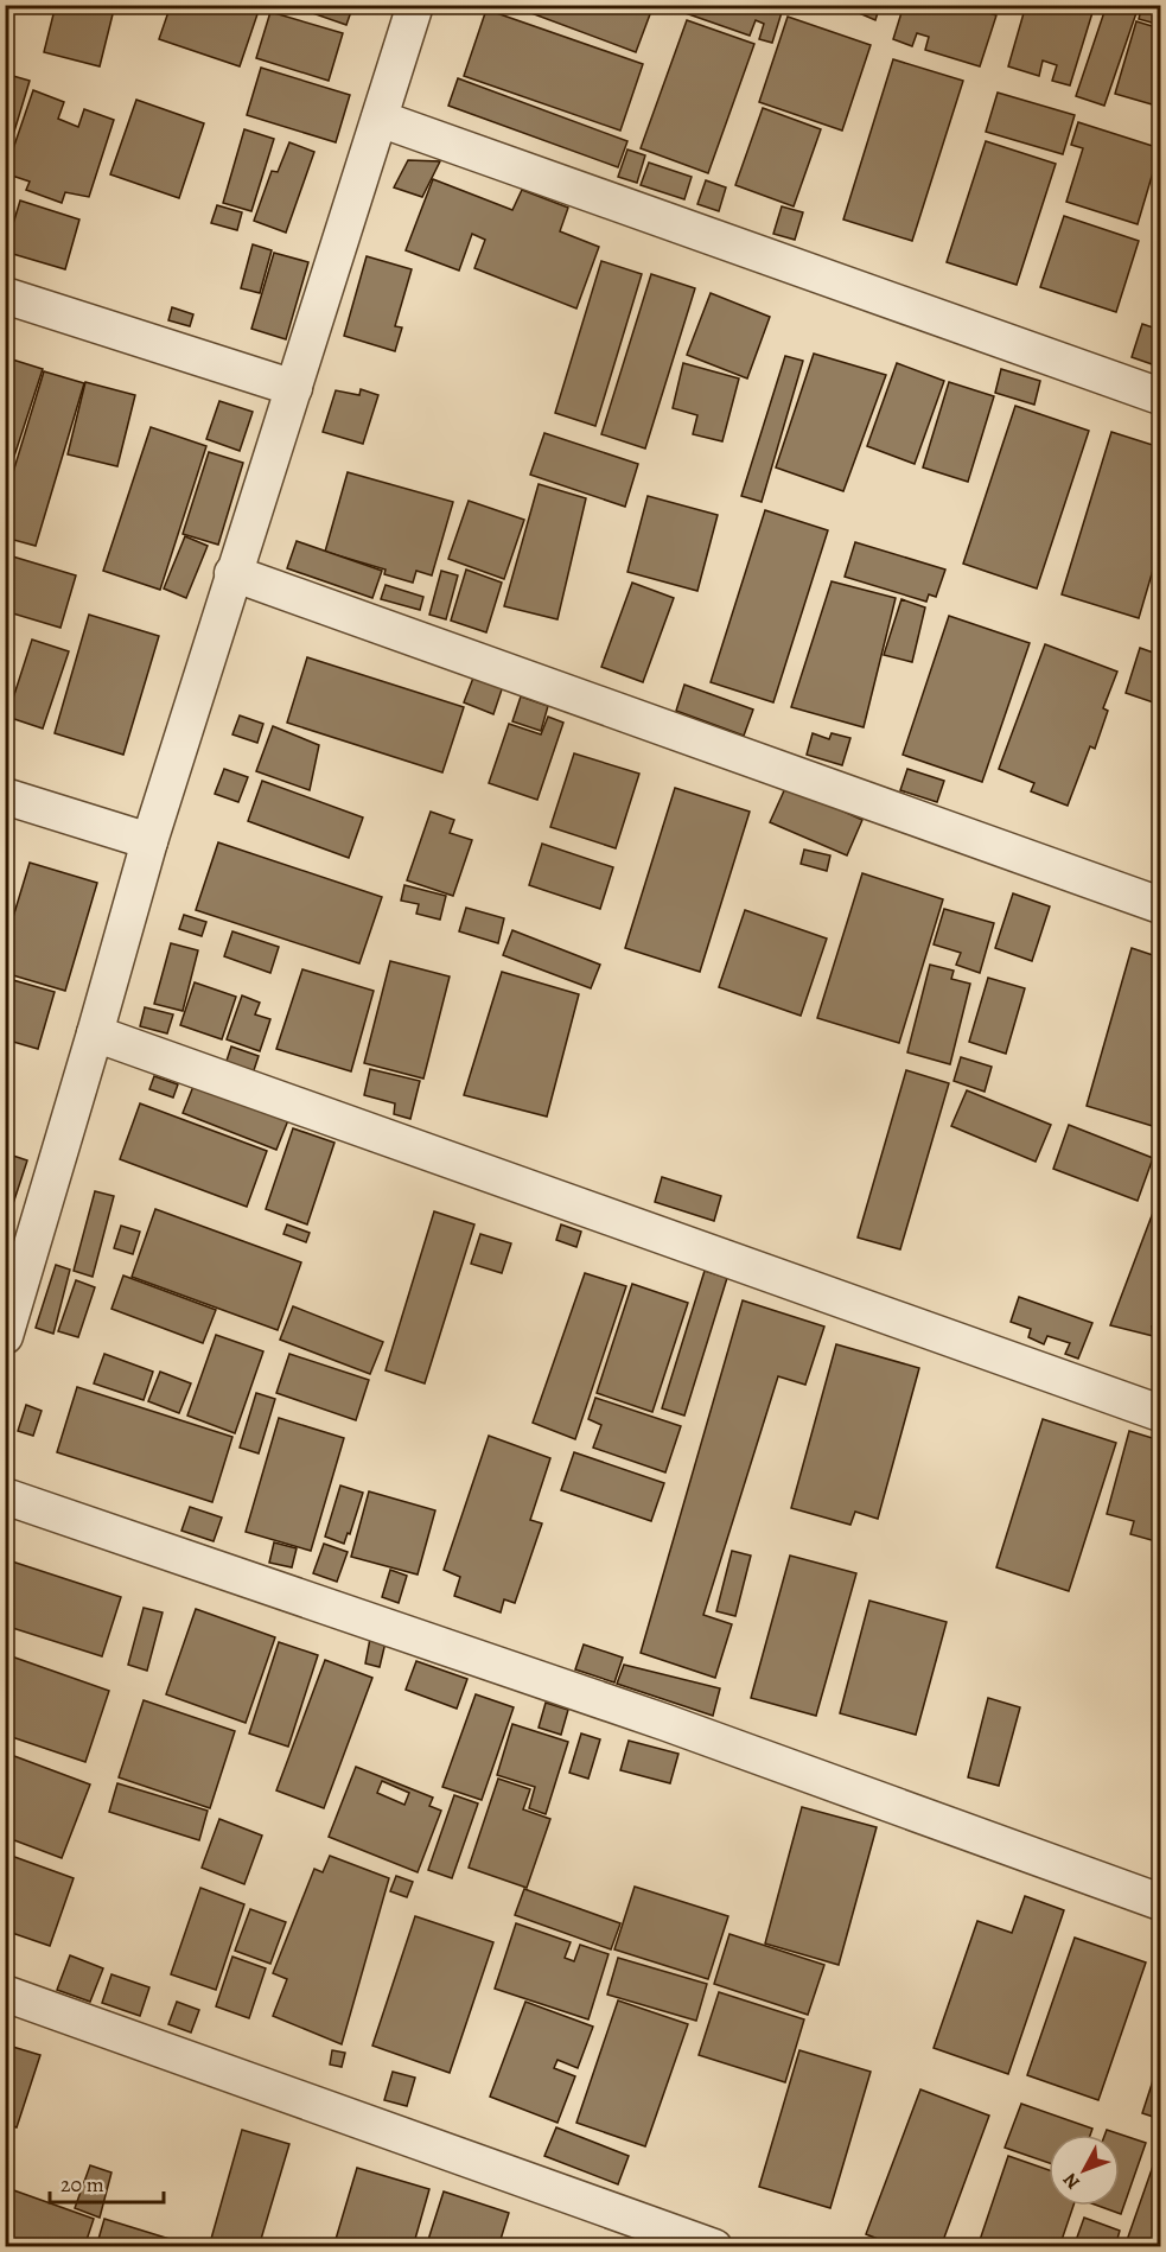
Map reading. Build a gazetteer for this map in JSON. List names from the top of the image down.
{
  "scale_bar": "20 m",
  "north": "bottom left"
}
